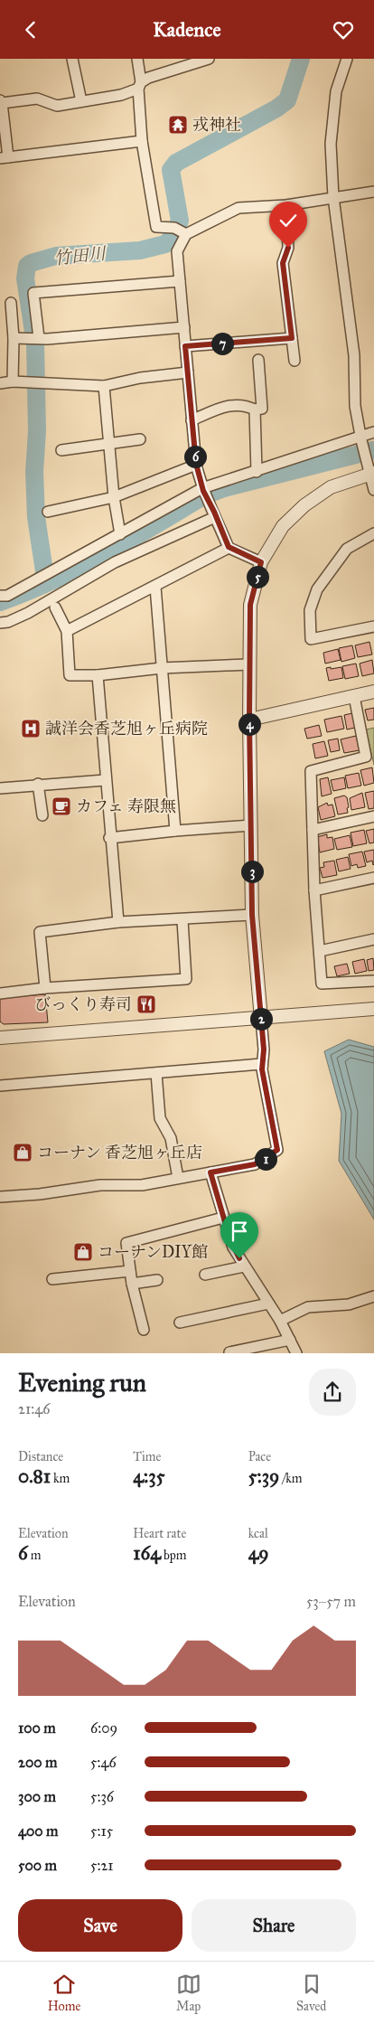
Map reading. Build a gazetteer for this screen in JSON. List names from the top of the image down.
{
  "water": ["竹田川"],
  "places": {
    "temple": ["戎神社"],
    "hospital": ["誠洋会香芝旭ヶ丘病院"],
    "cafe": ["カフェ 寿限無"],
    "restaurant": ["びっくり寿司"],
    "shop": ["コーナン 香芝旭ヶ丘店", "コーナンDIY館"]
  },
  "page": {
    "header": "Kadence",
    "pins": [
      "7",
      "6",
      "5",
      "4",
      "3",
      "2",
      "1"
    ],
    "heading": ["Evening run", "21:46"],
    "stats": [
      ["Distance", "0.81 km"],
      ["Time", "4:35"],
      ["Pace", "5:39 /km"],
      ["Elevation", "6 m"],
      ["Heart rate", "164 bpm"],
      ["kcal", "49"]
    ],
    "chart": ["Elevation", "53–57 m"],
    "list": [
      {
        "name": "100 m",
        "note": "6:09"
      },
      {
        "name": "200 m",
        "note": "5:46"
      },
      {
        "name": "300 m",
        "note": "5:36"
      },
      {
        "name": "400 m",
        "note": "5:15"
      },
      {
        "name": "500 m",
        "note": "5:21"
      }
    ],
    "buttons": ["Save", "Share"],
    "tabs": ["Home", "Map", "Saved"]
  }
}
